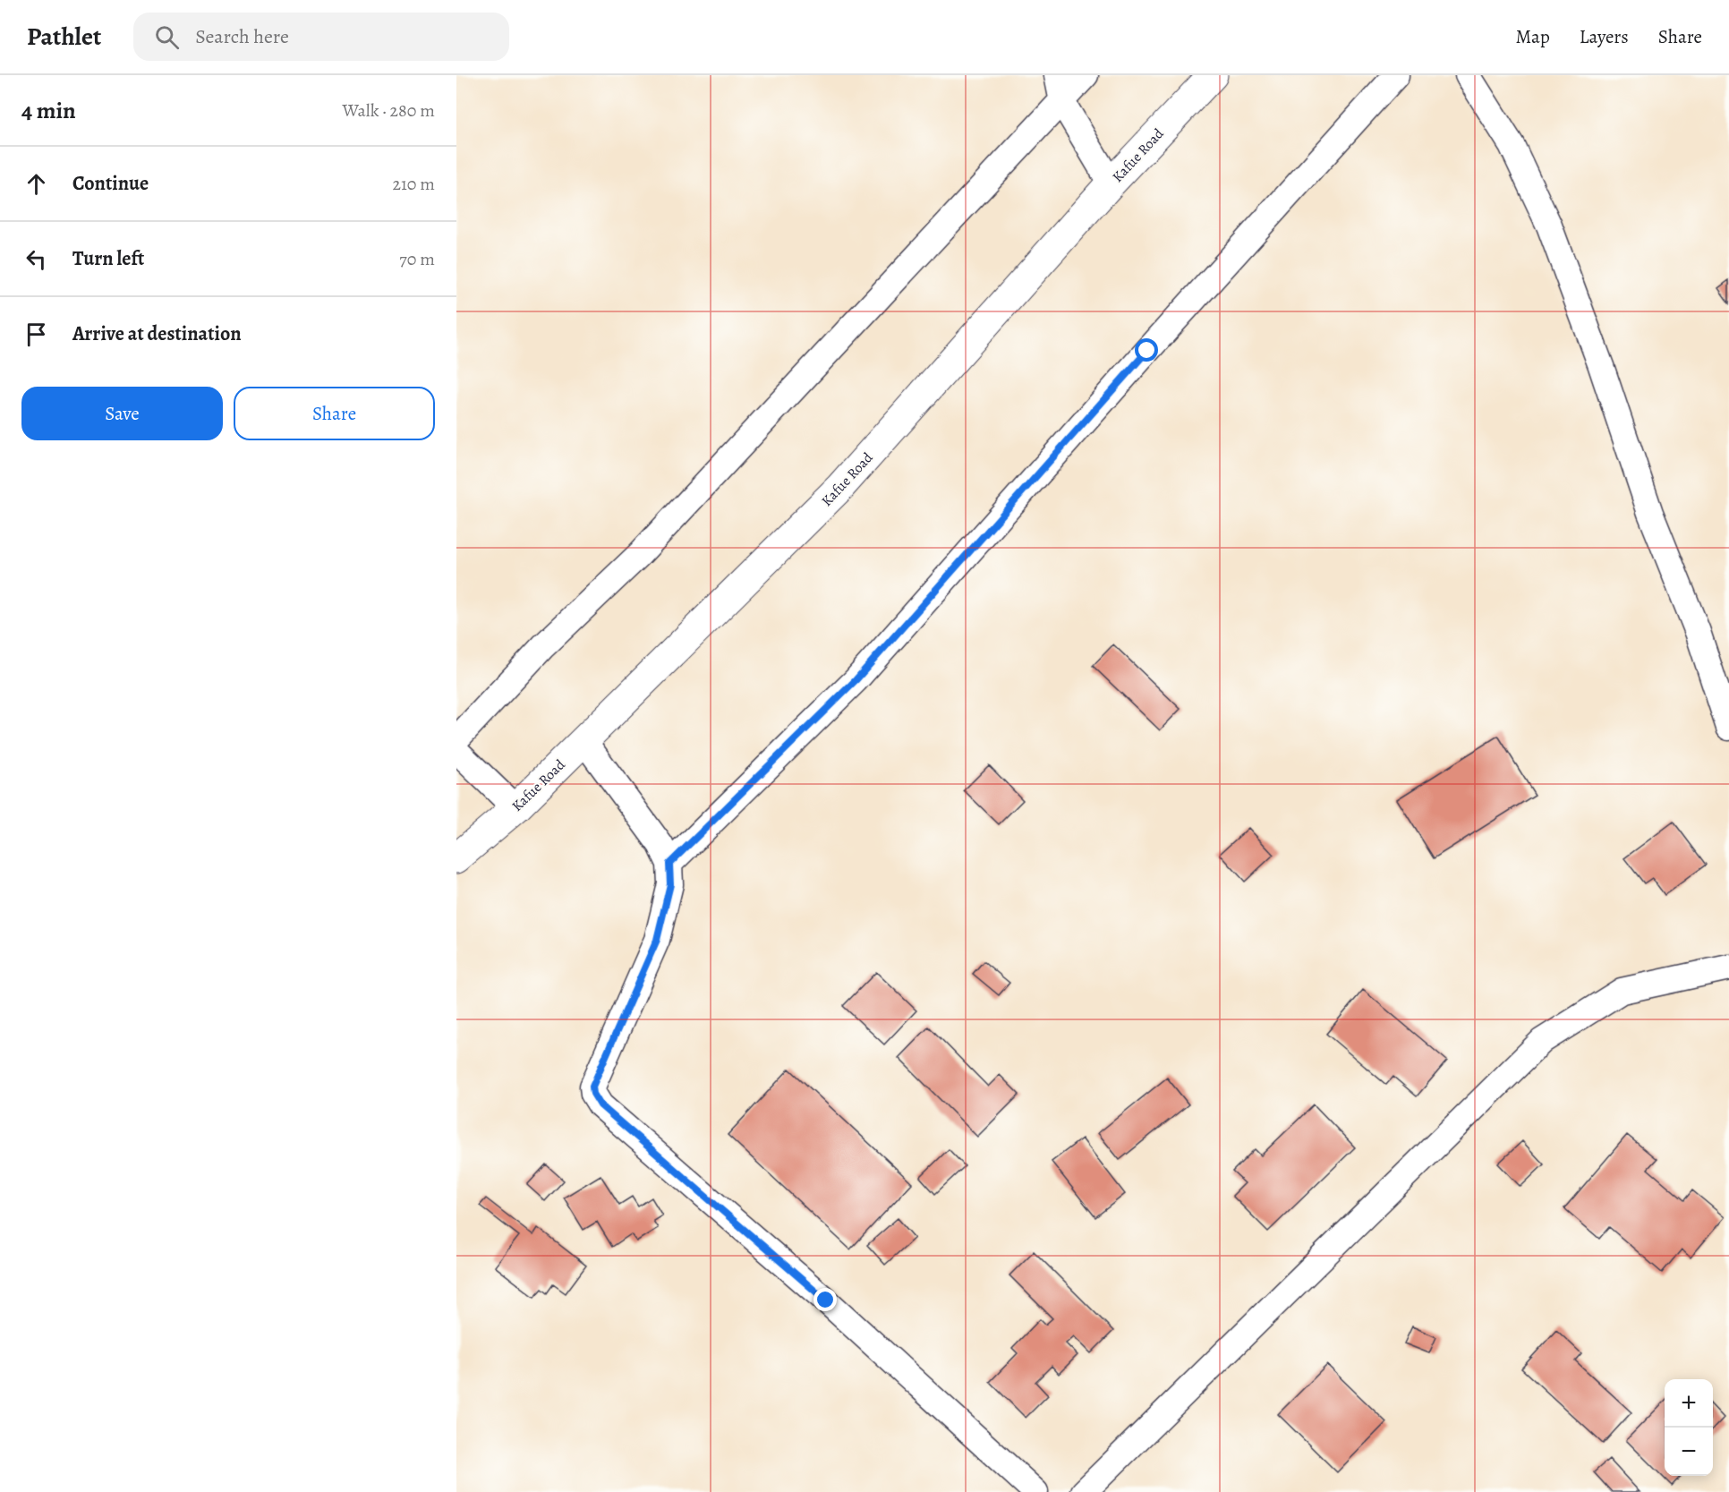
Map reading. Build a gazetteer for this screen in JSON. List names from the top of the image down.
{
  "streets": {
    "highway": ["Kafue Road"]
  },
  "page": {
    "header": "Pathlet",
    "search": "Search here",
    "nav": ["Map", "Layers", "Share"],
    "heading": ["4 min", "Walk · 280 m"],
    "list": [
      ["Continue", "210 m"],
      ["Turn left", "70 m"],
      "Arrive at destination"
    ],
    "buttons": ["Save", "Share"],
    "map_buttons": ["+", "−"]
  }
}
